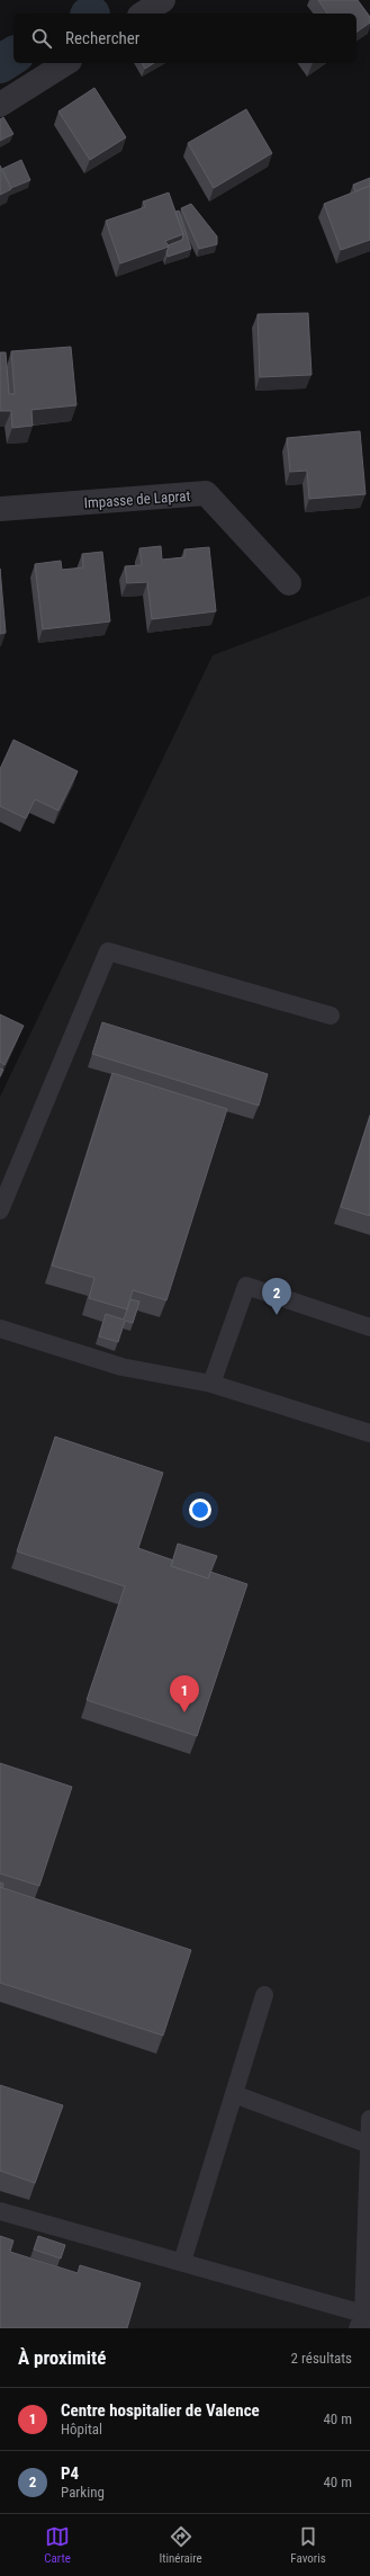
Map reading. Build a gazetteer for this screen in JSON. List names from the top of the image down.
{
  "streets": {
    "street": ["Impasse de Laprat"]
  },
  "page": {
    "search": "Rechercher",
    "pins": ["2", "1"],
    "heading": ["À proximité", "2 résultats"],
    "list": [
      {
        "mark": "1",
        "name": "Centre hospitalier de Valence",
        "note": "Hôpital",
        "value": "40 m"
      },
      {
        "mark": "2",
        "name": "P4",
        "note": "Parking",
        "value": "40 m"
      }
    ],
    "nav": ["Carte", "Itinéraire", "Favoris"]
  }
}
